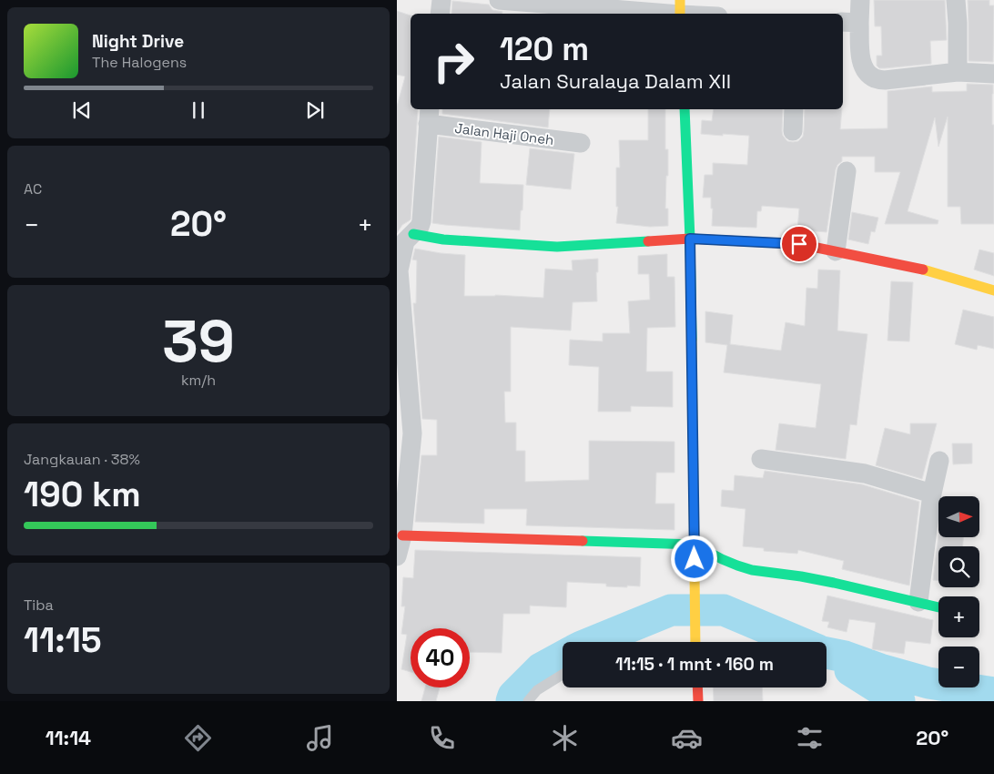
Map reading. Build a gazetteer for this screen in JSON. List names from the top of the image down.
{
  "streets": {
    "street": ["Jalan Haji Oneh"]
  },
  "north": "right",
  "page": {
    "turn": ["120 m", "Jalan Suralaya Dalam XII"],
    "song": ["Night Drive", "The Halogens"],
    "tile": [
      "AC",
      ["39", "km/h"],
      ["Jangkauan · 38%", "190 km"],
      ["Tiba", "11:15"]
    ],
    "heat": ["−", "20°", "+"],
    "map_buttons": ["+", "−"],
    "limit": "40",
    "trip": "11:15 · 1 mnt · 160 m",
    "tabs": ["11:14", "20°"]
  }
}
